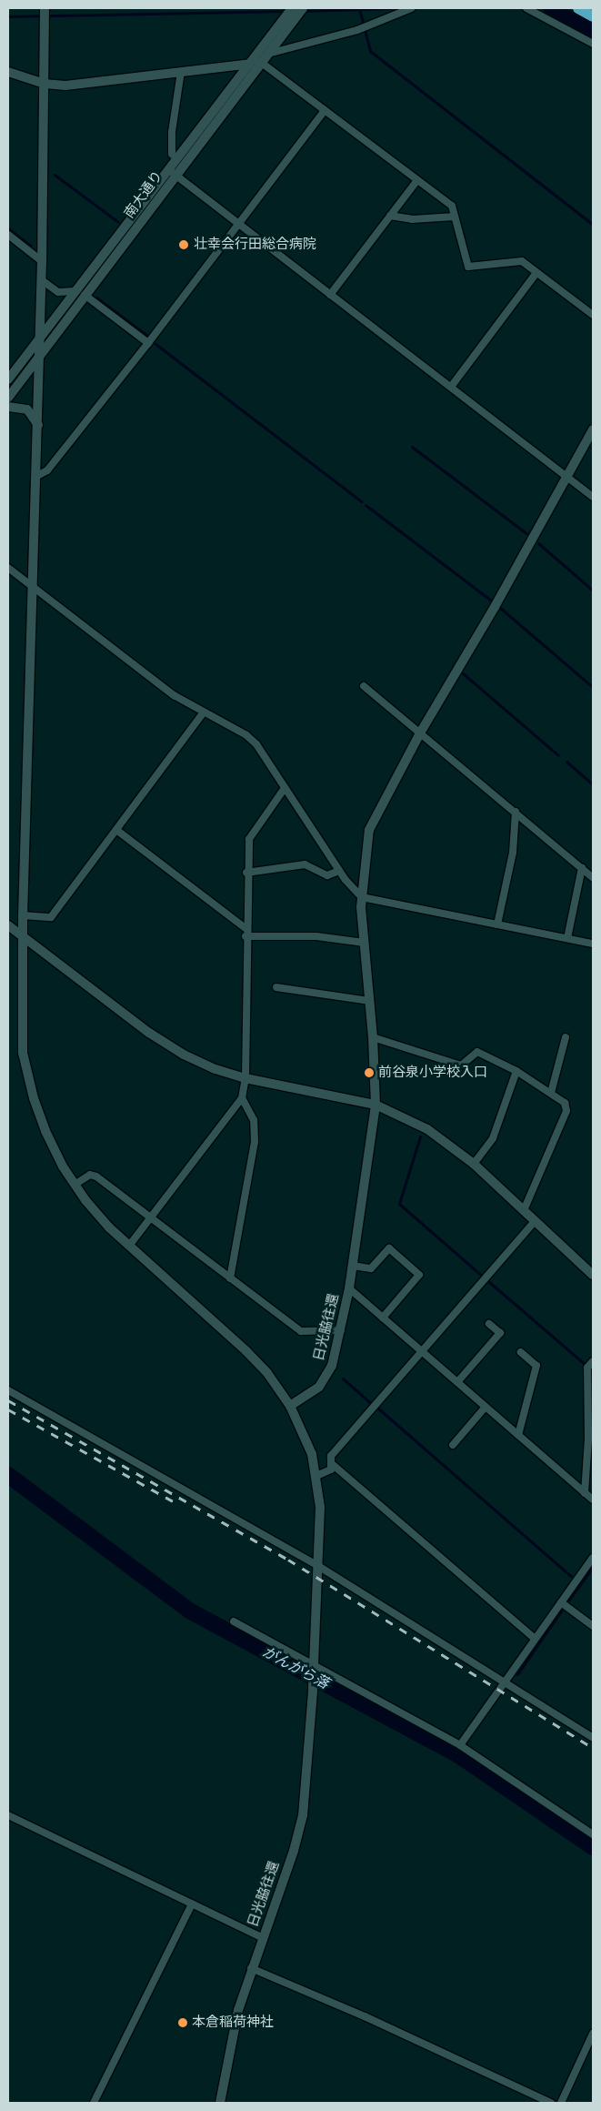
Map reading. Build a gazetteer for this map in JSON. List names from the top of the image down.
{
  "streets": {
    "street": ["南大通り", "日光脇往還"]
  },
  "water": ["がんがら落"],
  "places": ["壮幸会行田総合病院", "前谷泉小学校入口", "本倉稲荷神社"]
}
